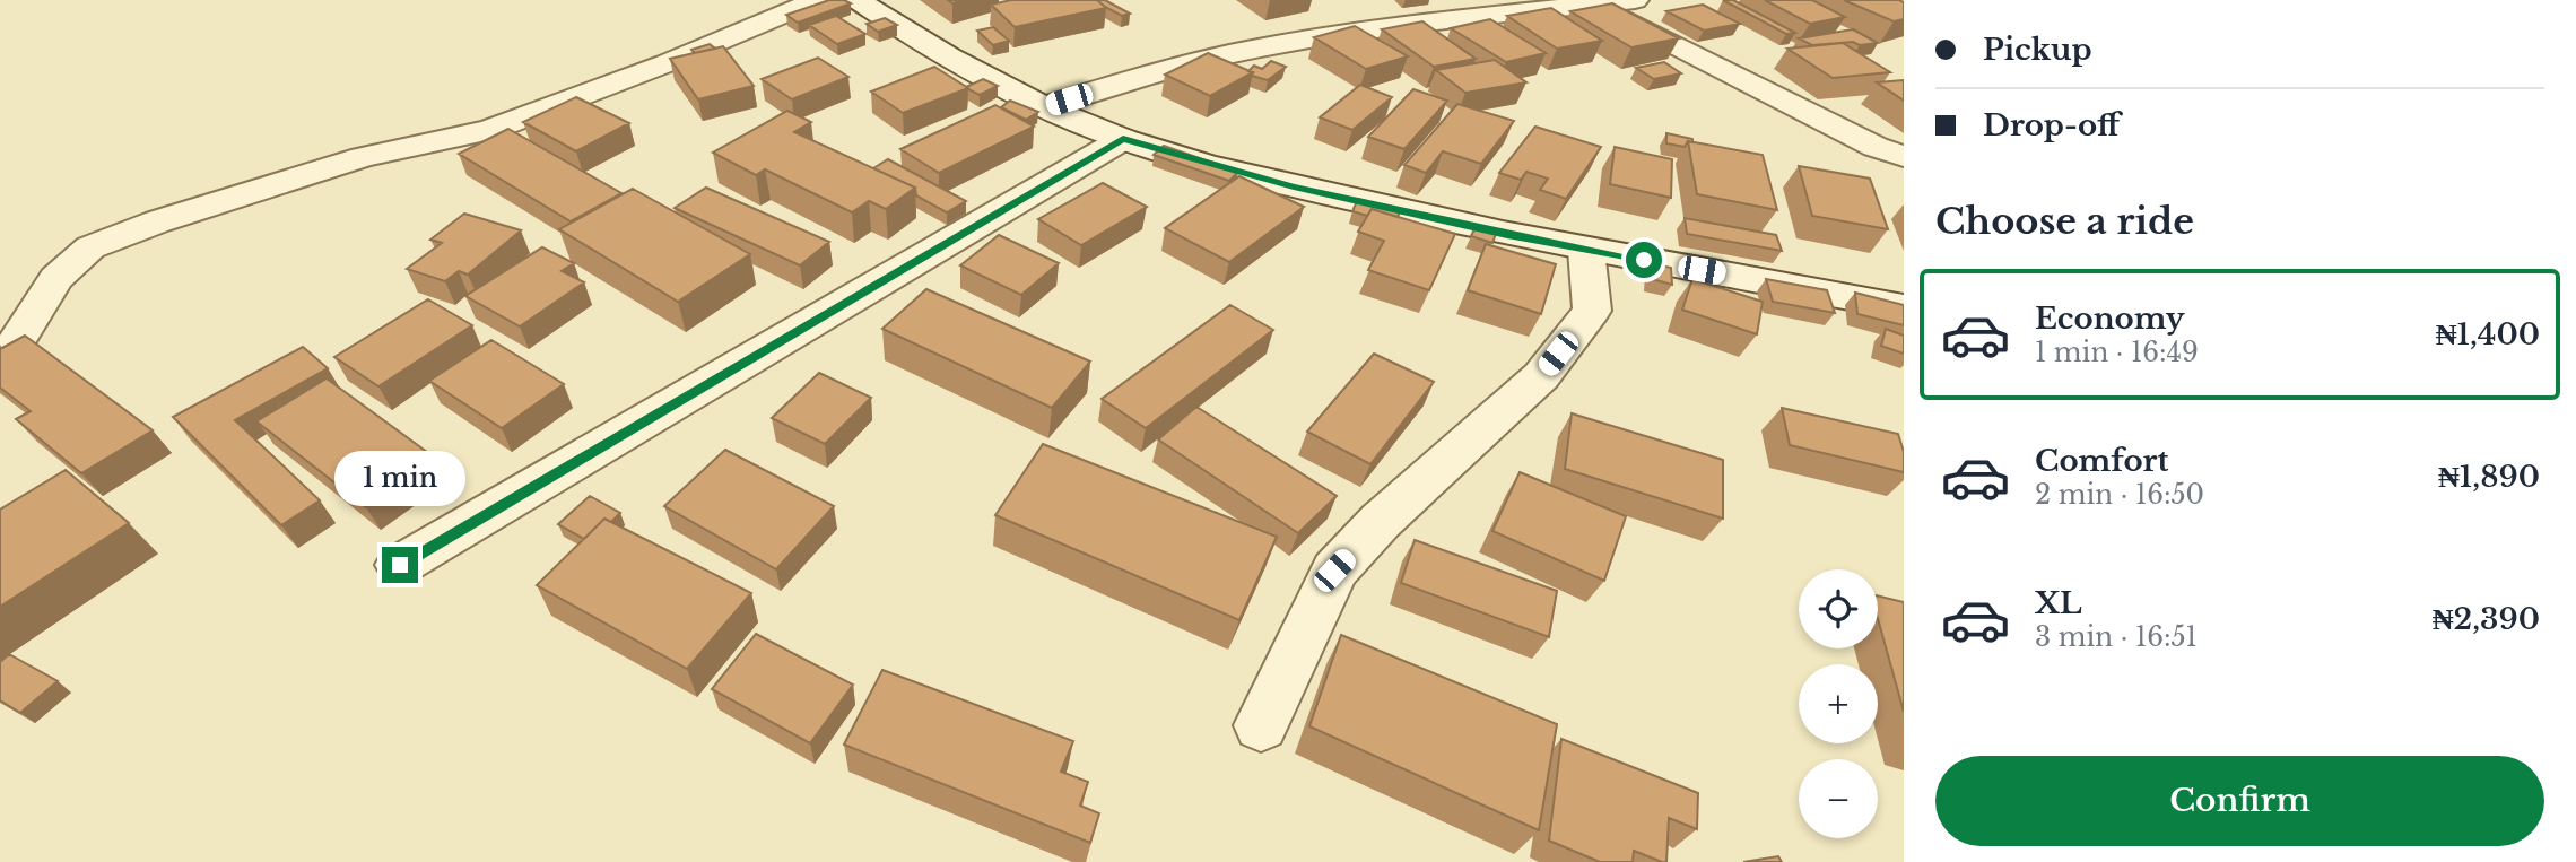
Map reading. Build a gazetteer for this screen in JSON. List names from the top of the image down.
{
  "page": {
    "banner": ["Pickup", "Drop-off"],
    "heading": "Choose a ride",
    "list": [
      {
        "name": "Economy",
        "note": "1 min · 16:49",
        "value": "₦1,400"
      },
      {
        "name": "Comfort",
        "note": "2 min · 16:50",
        "value": "₦1,890"
      },
      {
        "name": "XL",
        "note": "3 min · 16:51",
        "value": "₦2,390"
      }
    ],
    "bubble": "1 min",
    "map_buttons": ["+", "−"],
    "buttons": "Confirm"
  }
}
